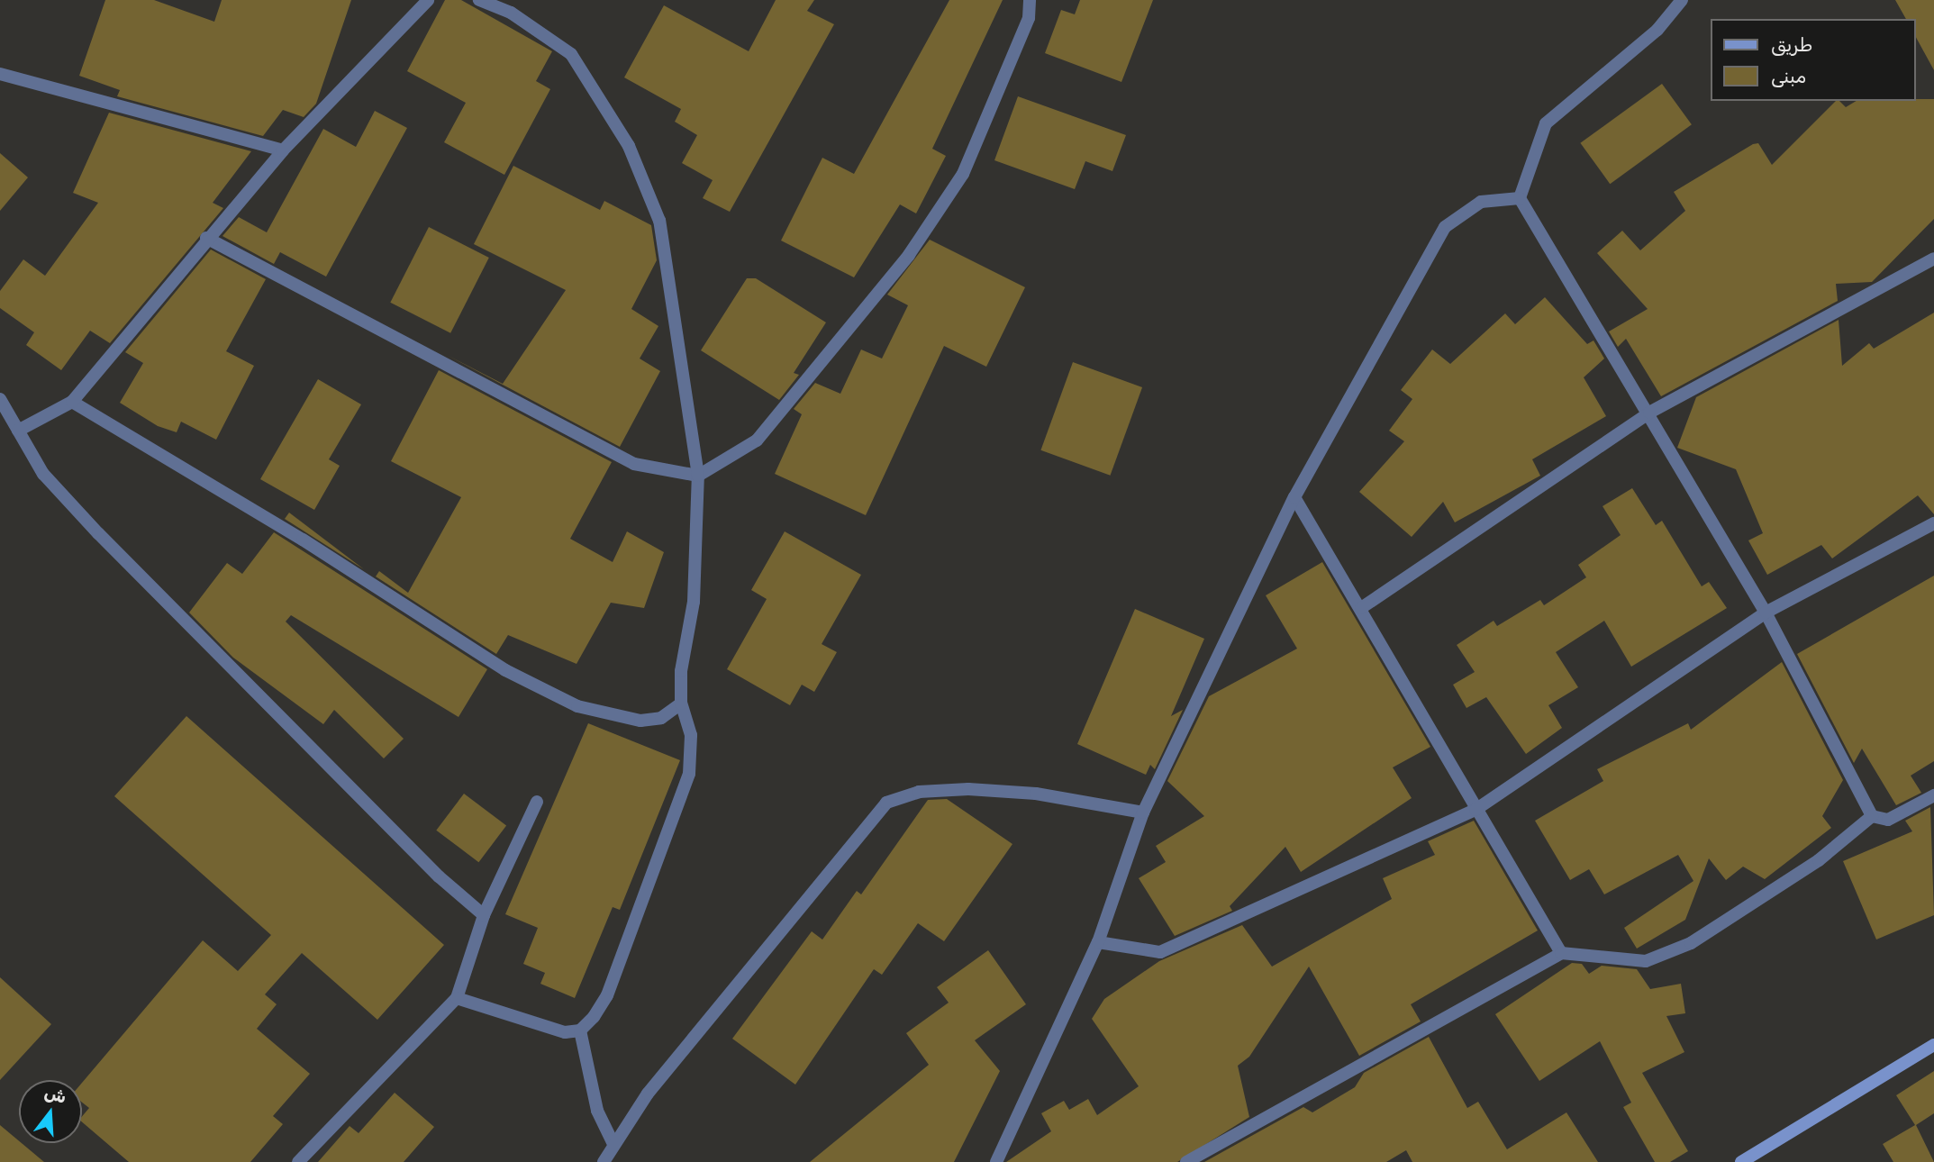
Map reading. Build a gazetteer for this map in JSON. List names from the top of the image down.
{
  "legend": ["طريق", "مبنى"],
  "north": "top"
}
